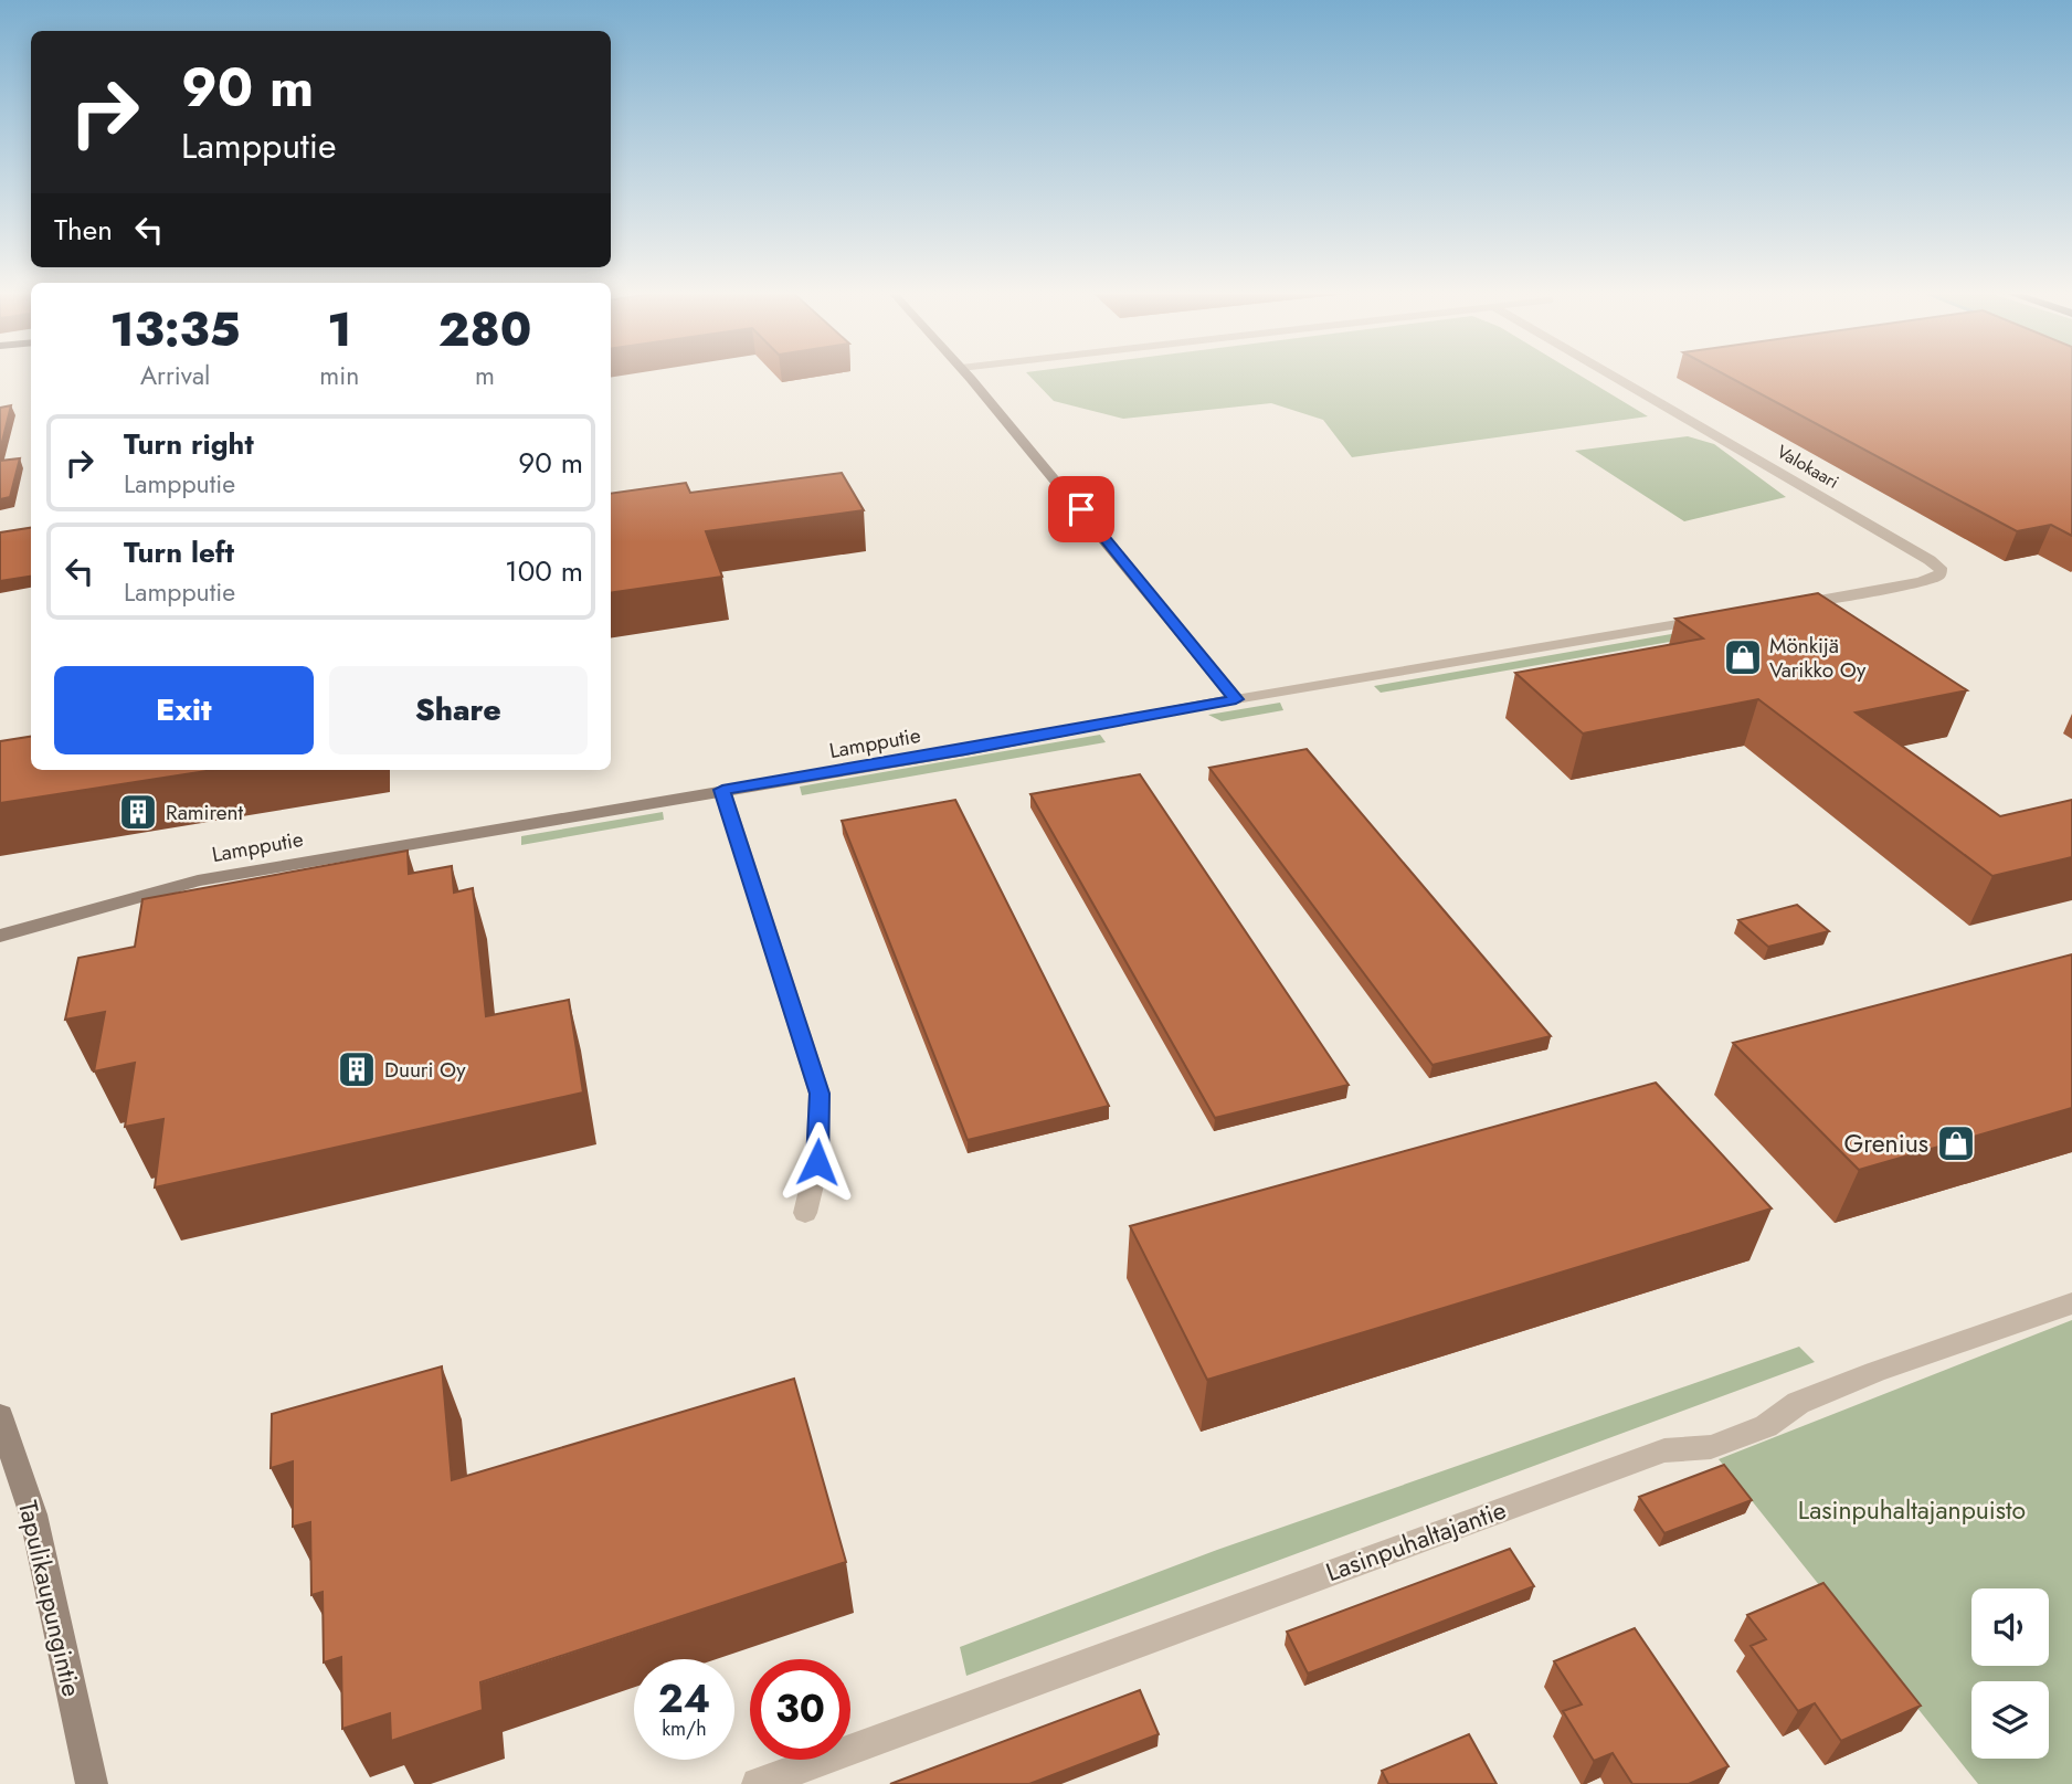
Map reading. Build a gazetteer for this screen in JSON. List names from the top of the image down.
{
  "streets": {
    "street": [
      "Valokaari",
      "Lampputie",
      "Lasinpuhaltajantie",
      "Tapulikaupungintie"
    ]
  },
  "parks": ["Lasinpuhaltajanpuisto"],
  "places": {
    "shop": ["Mönkijä Varikko Oy", "Grenius"],
    "building": ["Ramirent", "Duuri Oy"]
  },
  "page": {
    "turn": ["90 m", "Lampputie"],
    "then": "Then",
    "eta": [
      "13:35",
      "Arrival",
      "1",
      "min",
      "280",
      "m"
    ],
    "list": [
      {
        "name": "Turn right",
        "note": "Lampputie",
        "value": "90 m"
      },
      {
        "name": "Turn left",
        "note": "Lampputie",
        "value": "100 m"
      }
    ],
    "buttons": ["Exit", "Share"],
    "speed": "24 km/h",
    "limit": "30"
  }
}
